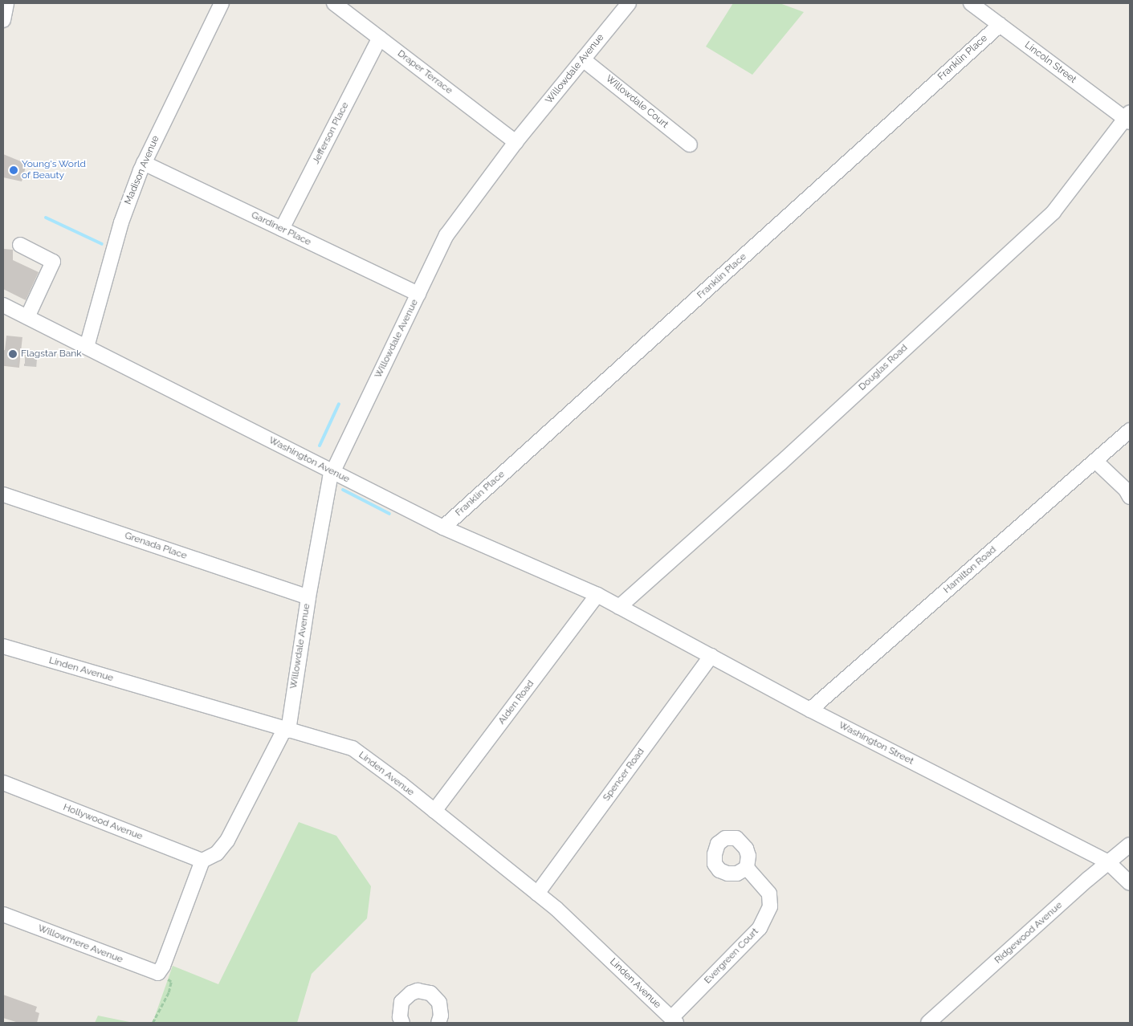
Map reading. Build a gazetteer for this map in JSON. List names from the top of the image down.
{
  "streets": {
    "street": [
      "Franklin Place",
      "Lincoln Street",
      "Willowdale Avenue",
      "Draper Terrace",
      "Willowdale Court",
      "Jefferson Place",
      "Madison Avenue",
      "Gardiner Place",
      "Douglas Road",
      "Washington Avenue",
      "Grenada Place",
      "Hamilton Road",
      "Linden Avenue",
      "Alden Road",
      "Washington Street",
      "Spencer Road",
      "Hollywood Avenue",
      "Ridgewood Avenue",
      "Willowmere Avenue",
      "Evergreen Court"
    ]
  },
  "crossings": [
    ["Franklin Place", "Lincoln Street"],
    ["Franklin Place", "Washington Avenue"],
    ["Lincoln Street", "Douglas Road"],
    ["Willowdale Avenue", "Draper Terrace"],
    ["Willowdale Avenue", "Willowdale Court"],
    ["Willowdale Avenue", "Gardiner Place"],
    ["Willowdale Avenue", "Washington Avenue"],
    ["Willowdale Avenue", "Grenada Place"],
    ["Willowdale Avenue", "Linden Avenue"],
    ["Willowdale Avenue", "Hollywood Avenue"],
    ["Draper Terrace", "Jefferson Place"],
    ["Jefferson Place", "Gardiner Place"],
    ["Madison Avenue", "Gardiner Place"],
    ["Madison Avenue", "Washington Avenue"],
    ["Douglas Road", "Washington Avenue"],
    ["Douglas Road", "Washington Street"],
    ["Washington Avenue", "Alden Road"],
    ["Washington Avenue", "Washington Street"],
    ["Hamilton Road", "Washington Street"],
    ["Linden Avenue", "Alden Road"],
    ["Linden Avenue", "Spencer Road"],
    ["Linden Avenue", "Evergreen Court"],
    ["Washington Street", "Spencer Road"],
    ["Washington Street", "Ridgewood Avenue"]
  ],
  "places": ["Young's World of Beauty", "Flagstar Bank"]
}
